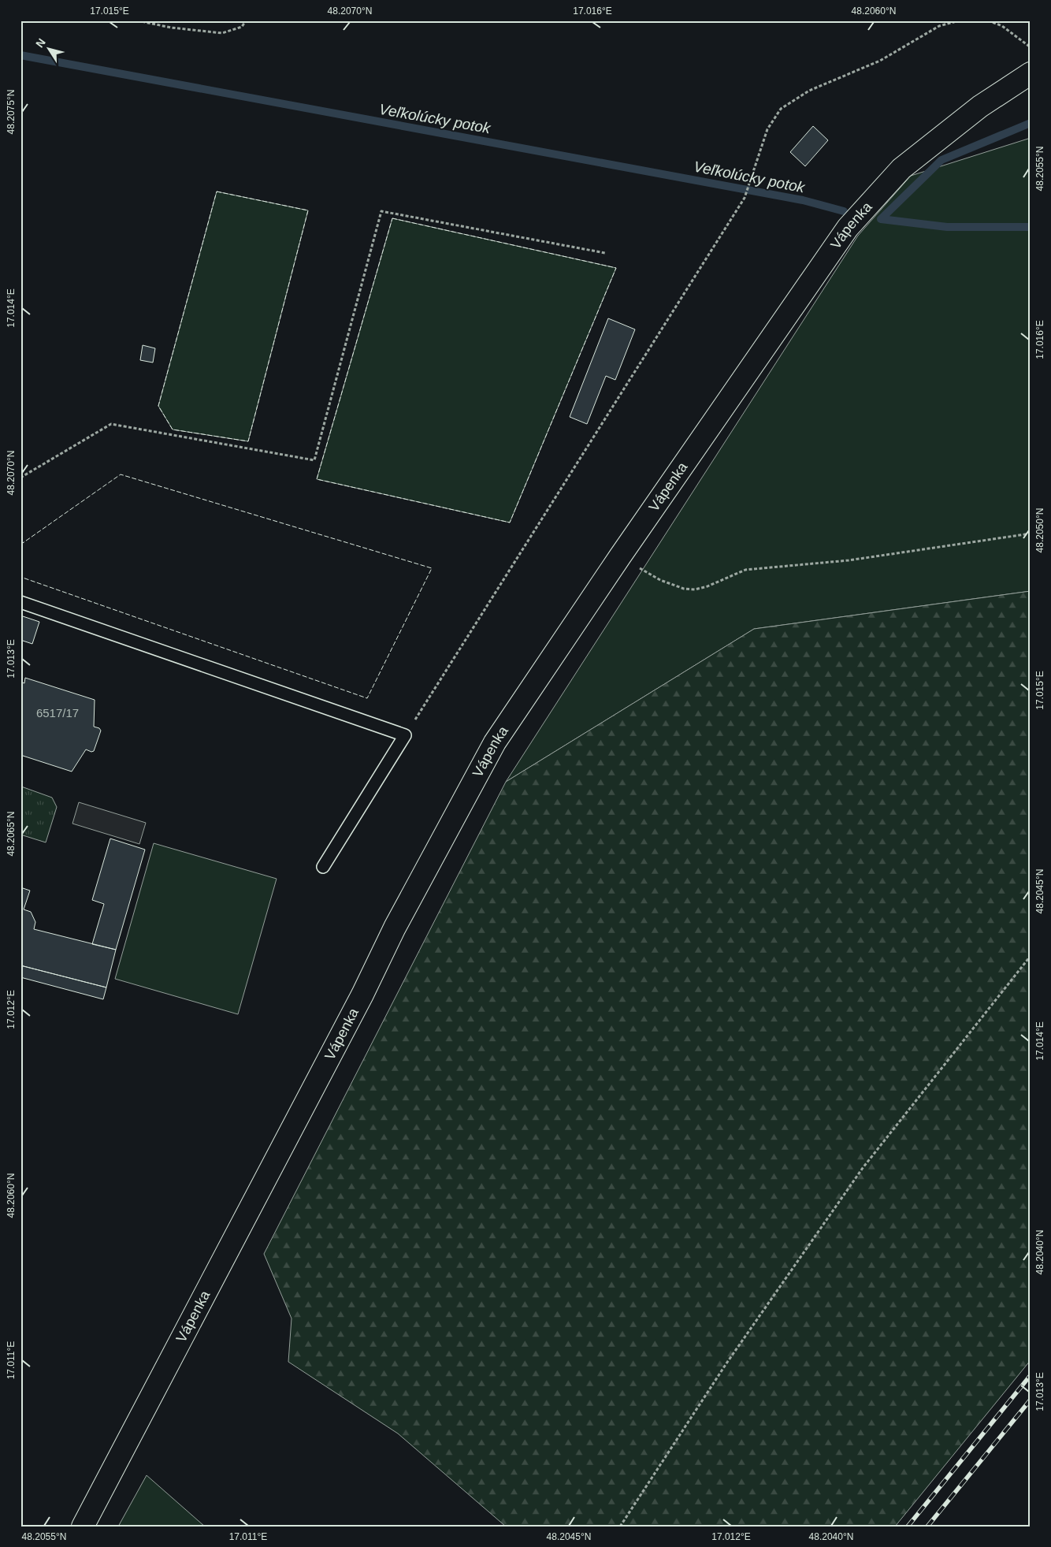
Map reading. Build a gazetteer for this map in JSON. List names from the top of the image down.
{
  "streets": {
    "street": ["Vápenka"]
  },
  "water": ["Veľkolúcky potok"],
  "house_numbers": ["6517/17"],
  "north": "top left",
  "coordinates": [
    "17.015°E",
    "48.2070°N",
    "17.016°E",
    "48.2060°N",
    "48.2075°N",
    "48.2055°N",
    "17.014°E",
    "48.2050°N",
    "17.013°E",
    "48.2065°N",
    "48.2045°N",
    "17.012°E",
    "48.2040°N",
    "17.011°E"
  ]
}
